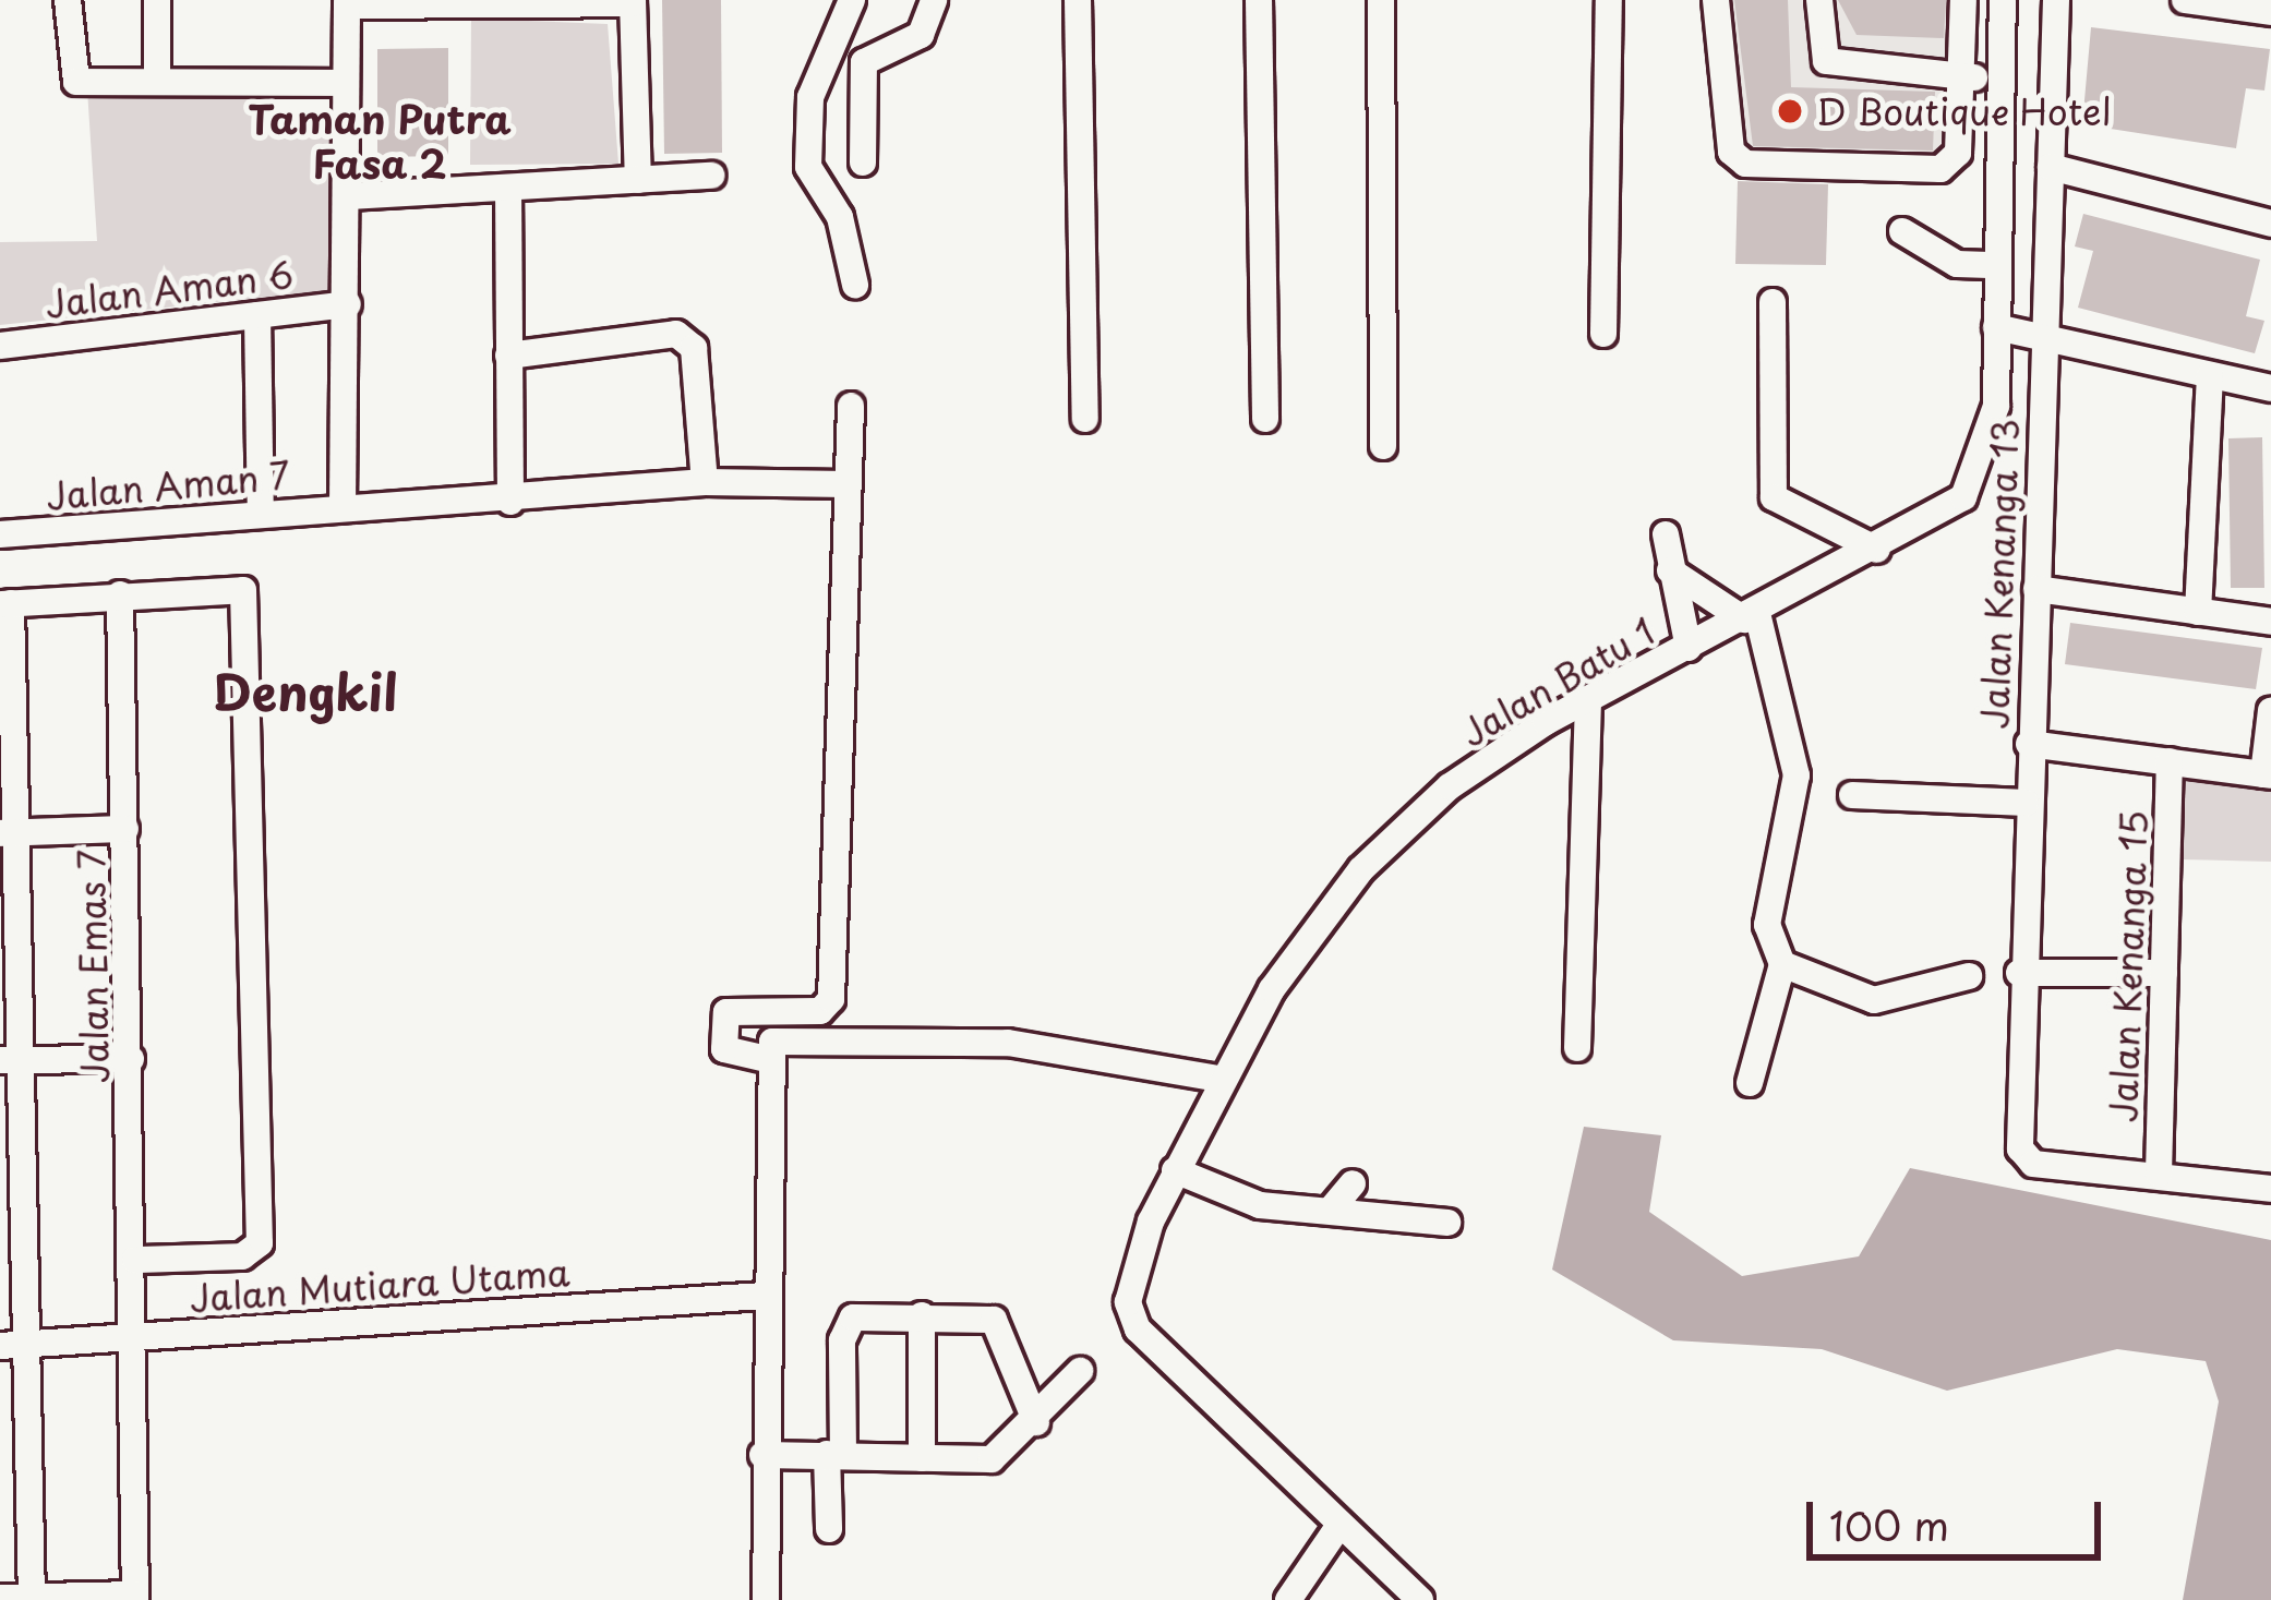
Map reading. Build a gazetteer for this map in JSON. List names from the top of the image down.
{
  "streets": {
    "street": [
      "Jalan Aman 6",
      "Jalan Aman 7",
      "Jalan Kenanga 13",
      "Jalan Batu 1",
      "Jalan Emas 7",
      "Jalan Kenanga 15",
      "Jalan Mutiara Utama"
    ]
  },
  "crossings": [
    ["Jalan Kenanga 13", "Jalan Kenanga 15"],
    ["Jalan Emas 7", "Jalan Mutiara Utama"]
  ],
  "districts": ["Taman Putra Fasa 2", "Dengkil"],
  "places": ["D Boutique Hotel"],
  "scale_bar": "100 m"
}
